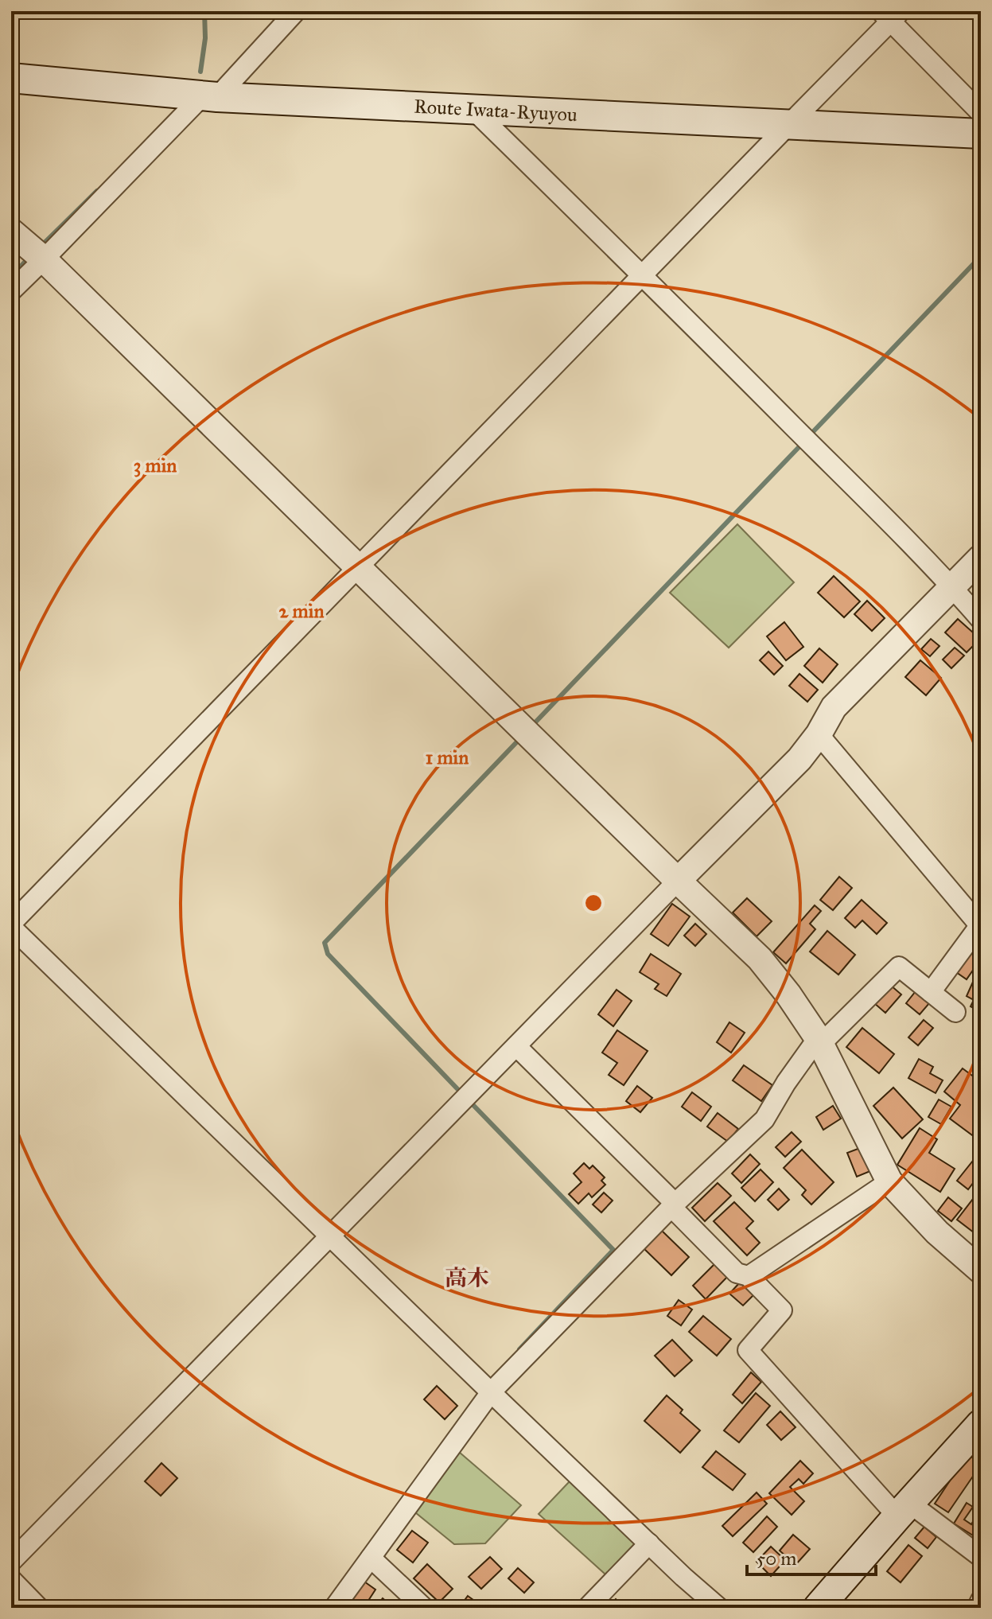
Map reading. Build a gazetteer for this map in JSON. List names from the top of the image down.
{
  "streets": {
    "main road": ["Route Iwata-Ryuyou"]
  },
  "districts": ["高木"],
  "scale_bar": "50 m",
  "rings": ["3 min", "2 min", "1 min"]
}
